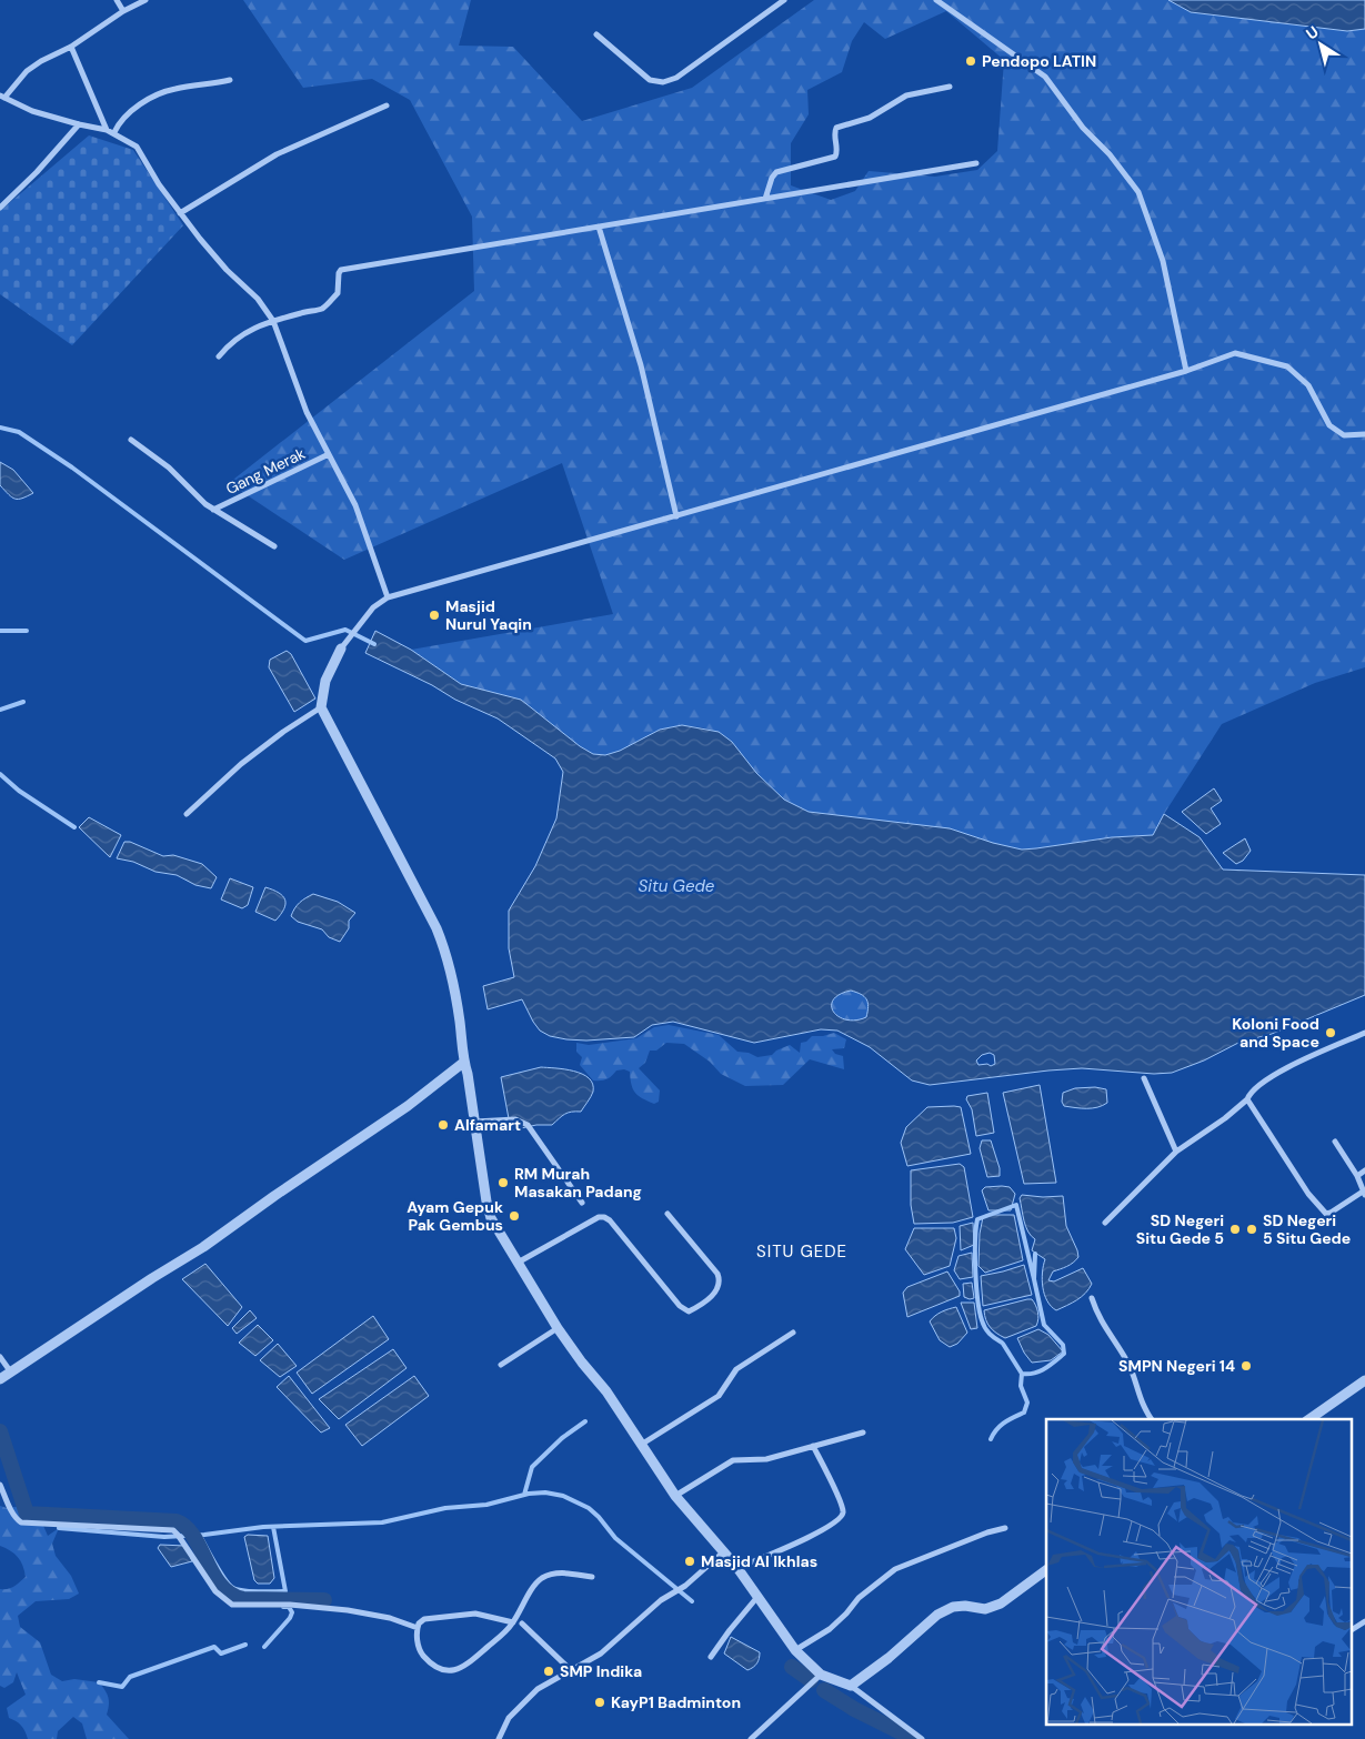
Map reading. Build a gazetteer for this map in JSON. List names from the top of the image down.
{
  "streets": {
    "street": ["Gang Merak"]
  },
  "districts": ["SITU GEDE"],
  "water": ["Situ Gede"],
  "places": [
    "Pendopo LATIN",
    "Masjid Nurul Yaqin",
    "Koloni Food and Space",
    "Alfamart",
    "RM Murah Masakan Padang",
    "Ayam Gepuk Pak Gembus",
    "SD Negeri Situ Gede 5",
    "SD Negeri 5 Situ Gede",
    "SMPN Negeri 14",
    "Masjid Al Ikhlas",
    "SMP Indika",
    "KayP1 Badminton"
  ],
  "north": "top left"
}
